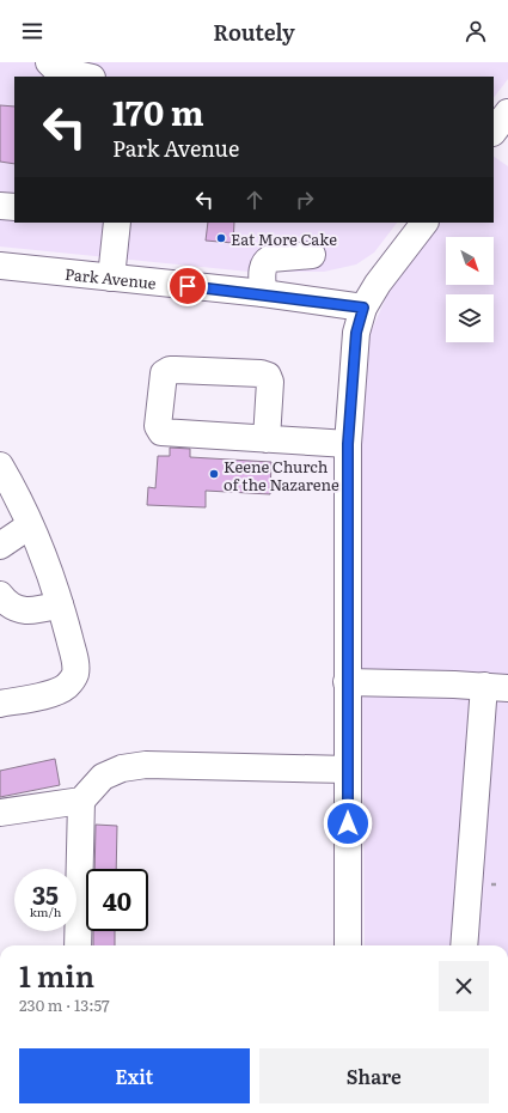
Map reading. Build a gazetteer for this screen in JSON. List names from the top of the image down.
{
  "streets": {
    "street": ["Park Avenue"]
  },
  "places": ["Eat More Cake", "Keene Church of the Nazarene"],
  "north": "bottom right",
  "page": {
    "header": "Routely",
    "turn": ["170 m", "Park Avenue"],
    "speed": "35 km/h",
    "limit": "40",
    "heading": ["1 min", "230 m · 13:57"],
    "buttons": ["Exit", "Share"]
  }
}
